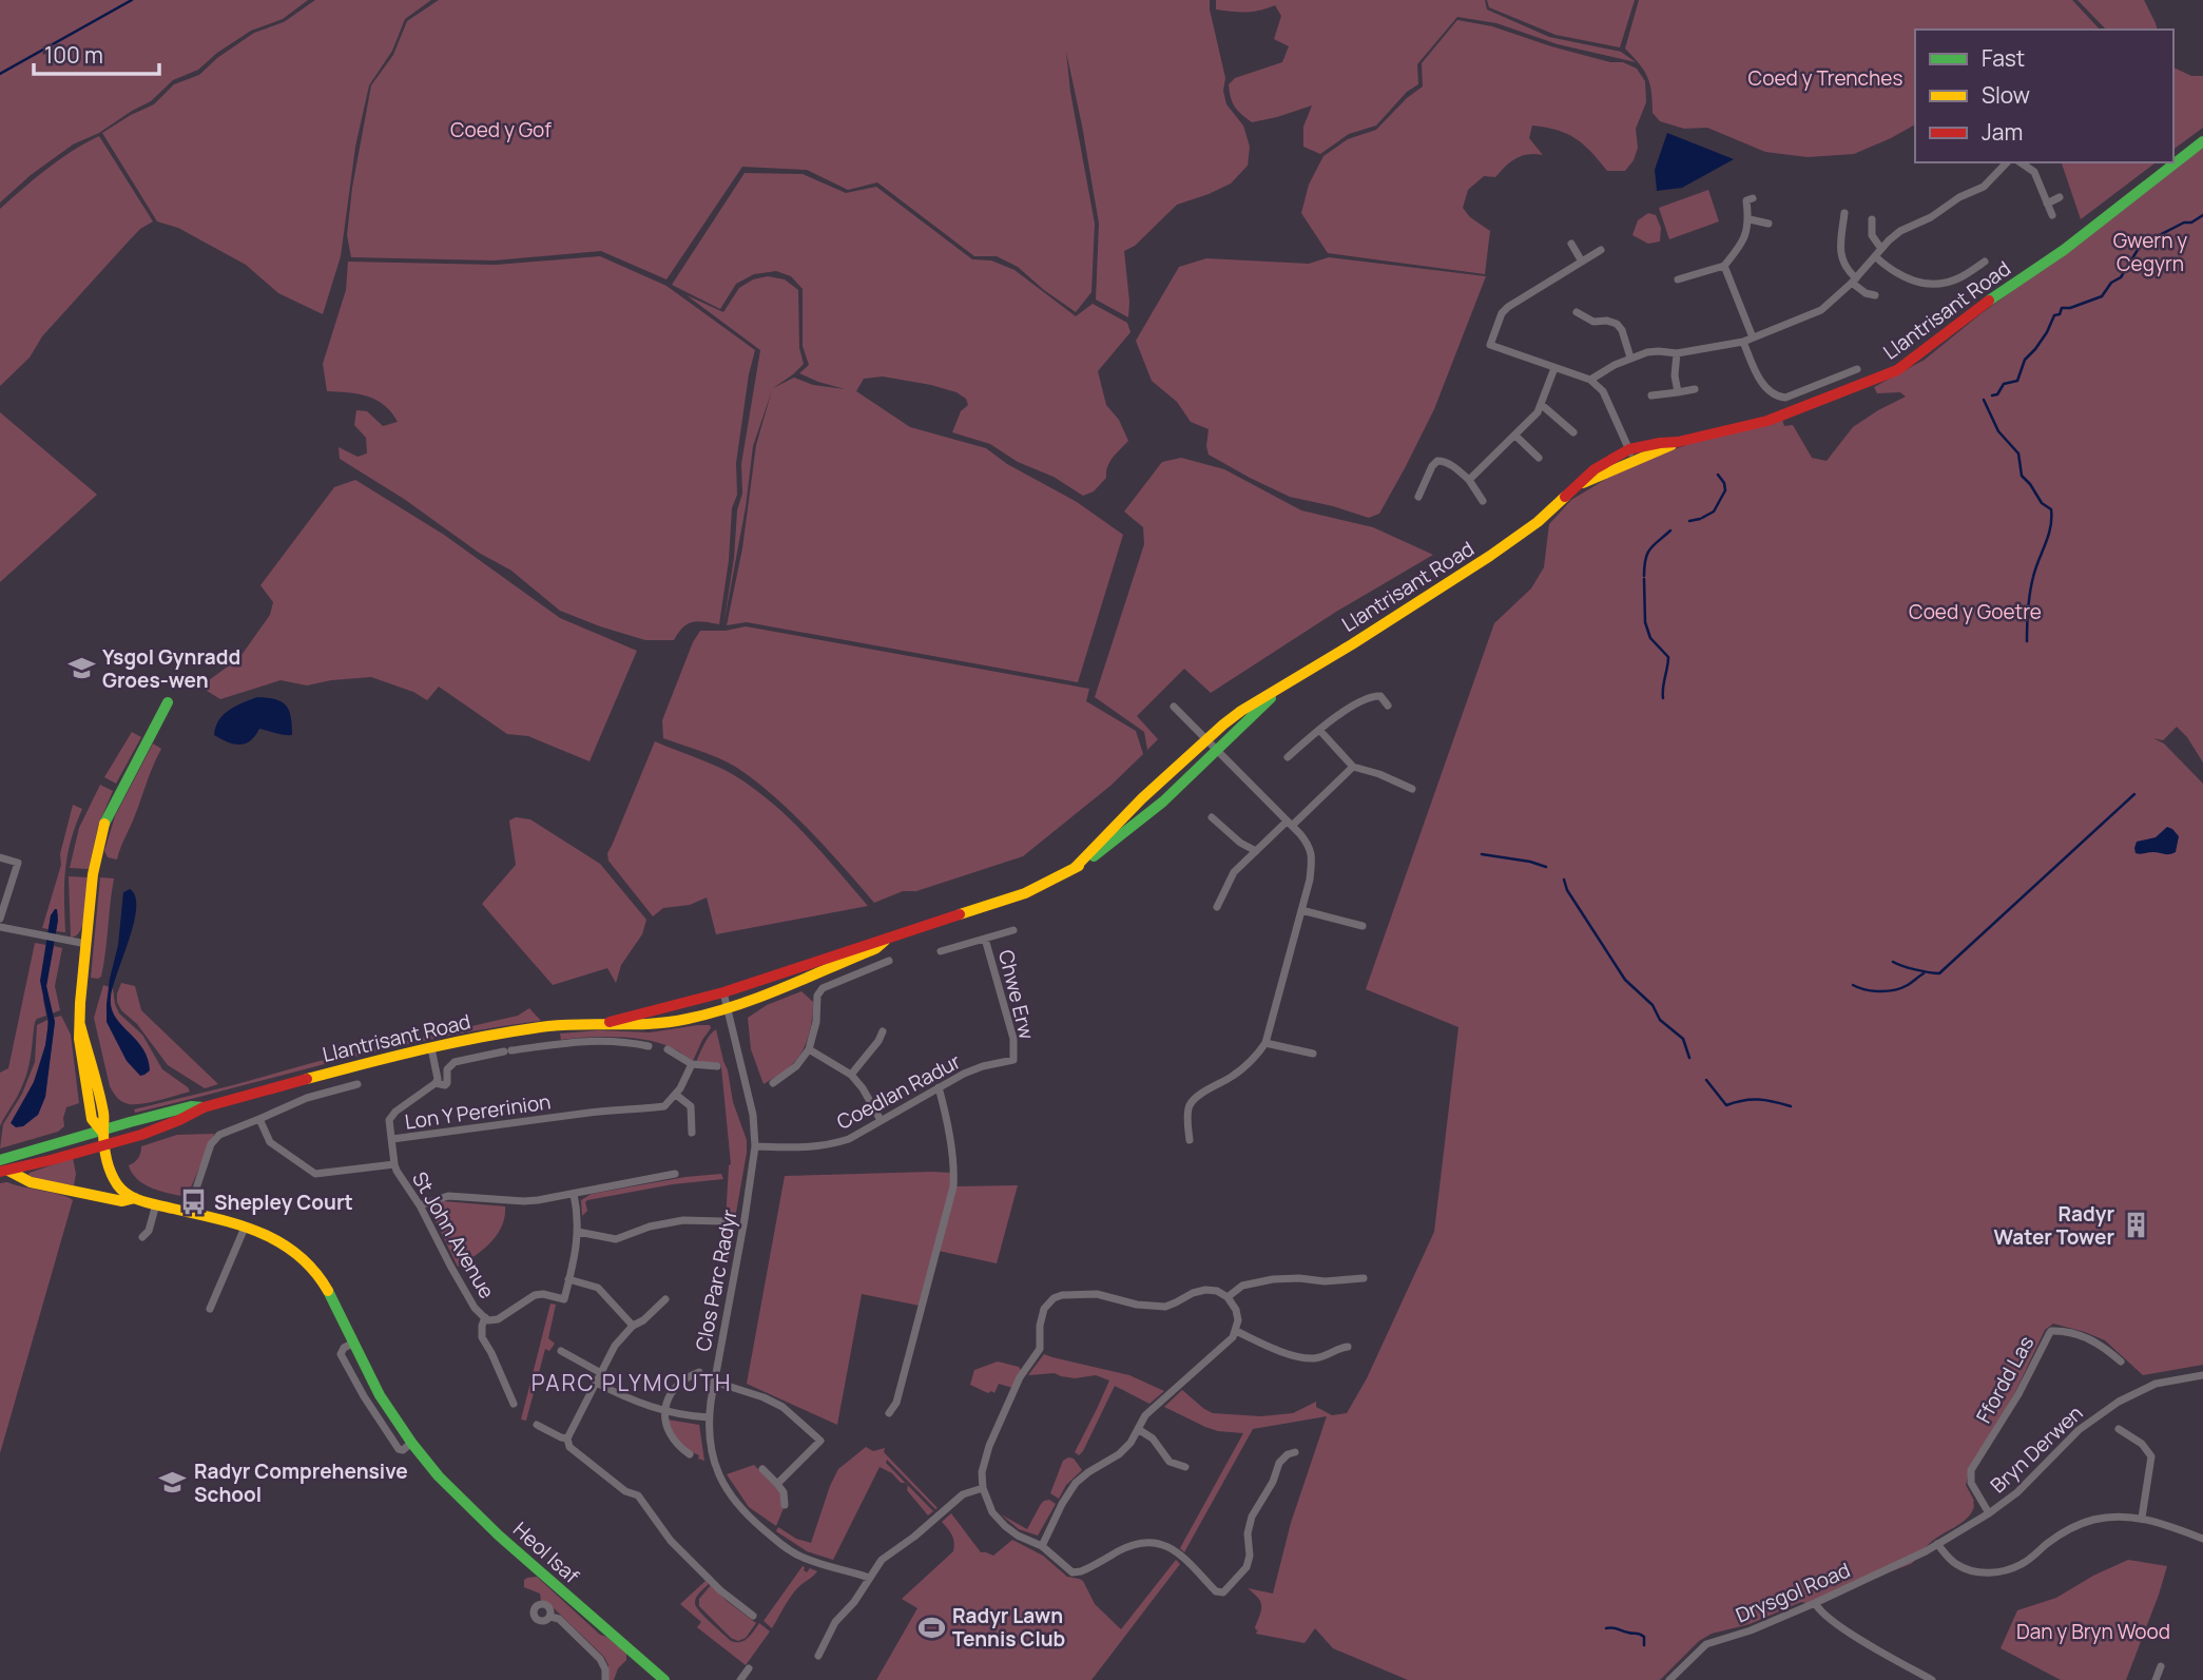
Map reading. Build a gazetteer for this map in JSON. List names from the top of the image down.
{
  "streets": {
    "main road": ["Llantrisant Road", "Heol Isaf"],
    "street": [
      "Chwe Erw",
      "Coedlan Radur",
      "Lon Y Pererinion",
      "St John Avenue",
      "Clos Parc Radyr",
      "Ffordd Las",
      "Bryn Derwen",
      "Drysgol Road"
    ]
  },
  "crossings": [
    ["Llantrisant Road", "Clos Parc Radyr"],
    ["Llantrisant Road", "Heol Isaf"],
    ["Chwe Erw", "Coedlan Radur"],
    ["Coedlan Radur", "Clos Parc Radyr"],
    ["Lon Y Pererinion", "St John Avenue"],
    ["Ffordd Las", "Bryn Derwen"],
    ["Bryn Derwen", "Drysgol Road"]
  ],
  "districts": ["PARC PLYMOUTH"],
  "parks": [
    "Coed y Trenches",
    "Coed y Gof",
    "Gwern y Cegyrn",
    "Coed y Goetre",
    "Dan y Bryn Wood"
  ],
  "places": {
    "school or university": ["Ysgol Gynradd Groes-wen", "Radyr Comprehensive School"],
    "bus stop": ["Shepley Court"],
    "building": ["Radyr Water Tower"],
    "sports": ["Radyr Lawn Tennis Club"]
  },
  "legend": ["Fast", "Slow", "Jam"],
  "scale_bar": "100 m"
}
